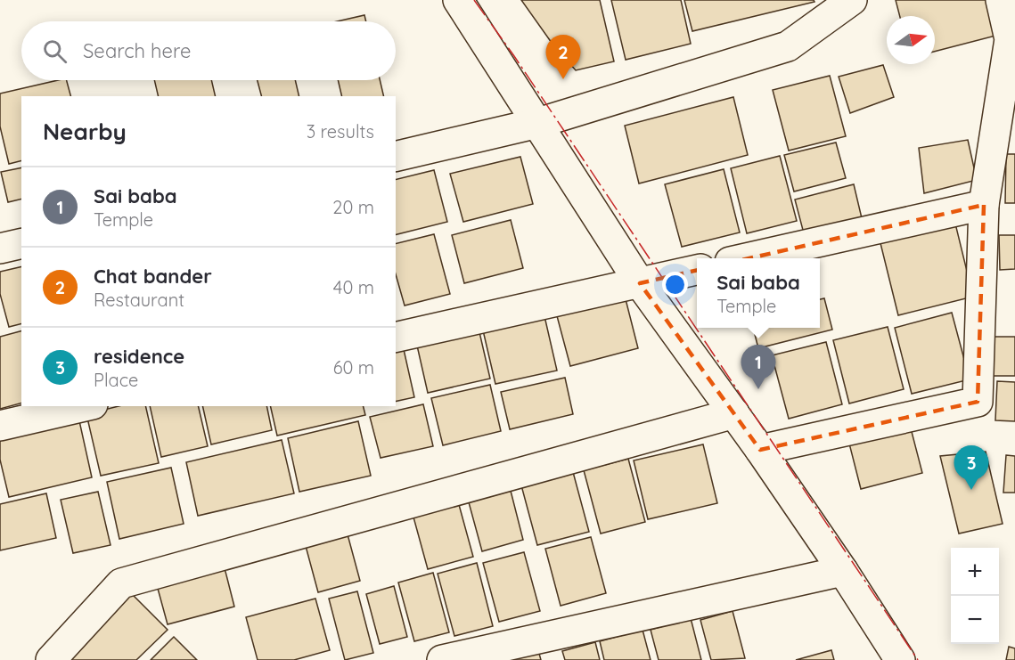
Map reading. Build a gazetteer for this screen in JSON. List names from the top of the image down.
{
  "north": "right",
  "page": {
    "search": "Search here",
    "pins": ["2", "1", "3"],
    "heading": ["Nearby", "3 results"],
    "list": [
      {
        "mark": "1",
        "name": "Sai baba",
        "note": "Temple",
        "value": "20 m"
      },
      {
        "mark": "2",
        "name": "Chat bander",
        "note": "Restaurant",
        "value": "40 m"
      },
      {
        "mark": "3",
        "name": "residence",
        "note": "Place",
        "value": "60 m"
      }
    ],
    "popup": ["Sai baba", "Temple"],
    "map_buttons": ["+", "−"]
  }
}
